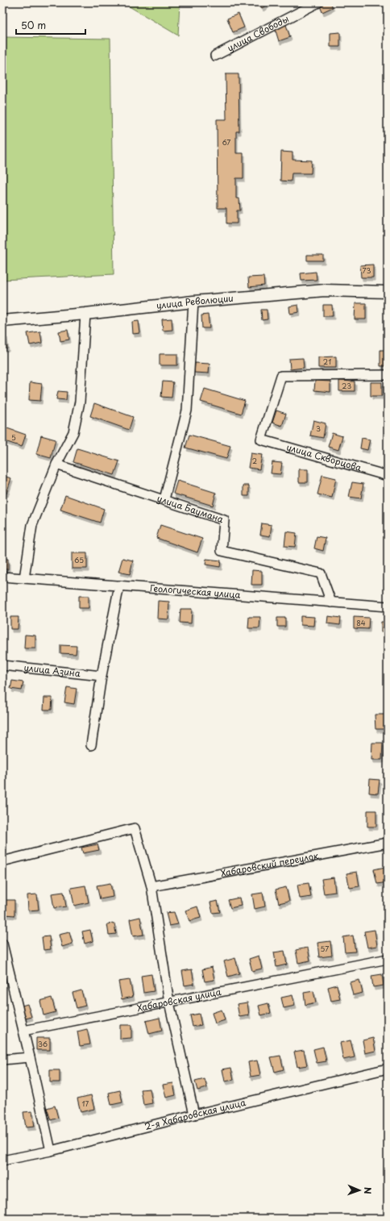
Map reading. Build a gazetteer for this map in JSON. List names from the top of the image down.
{
  "streets": {
    "street": [
      "улица Свободы",
      "улица Революции",
      "улица Скворцова",
      "улица Баумана",
      "Геологическая улица",
      "улица Азина",
      "Хабаровский переулок",
      "Хабаровская улица",
      "2-я Хабаровская улица"
    ]
  },
  "crossings": [
    ["улица Баумана", "Геологическая улица"]
  ],
  "house_numbers": [
    "67",
    "73",
    "21",
    "23",
    "3",
    "5",
    "2",
    "65",
    "84",
    "57",
    "36",
    "17"
  ],
  "scale_bar": "50 m",
  "north": "right"
}
